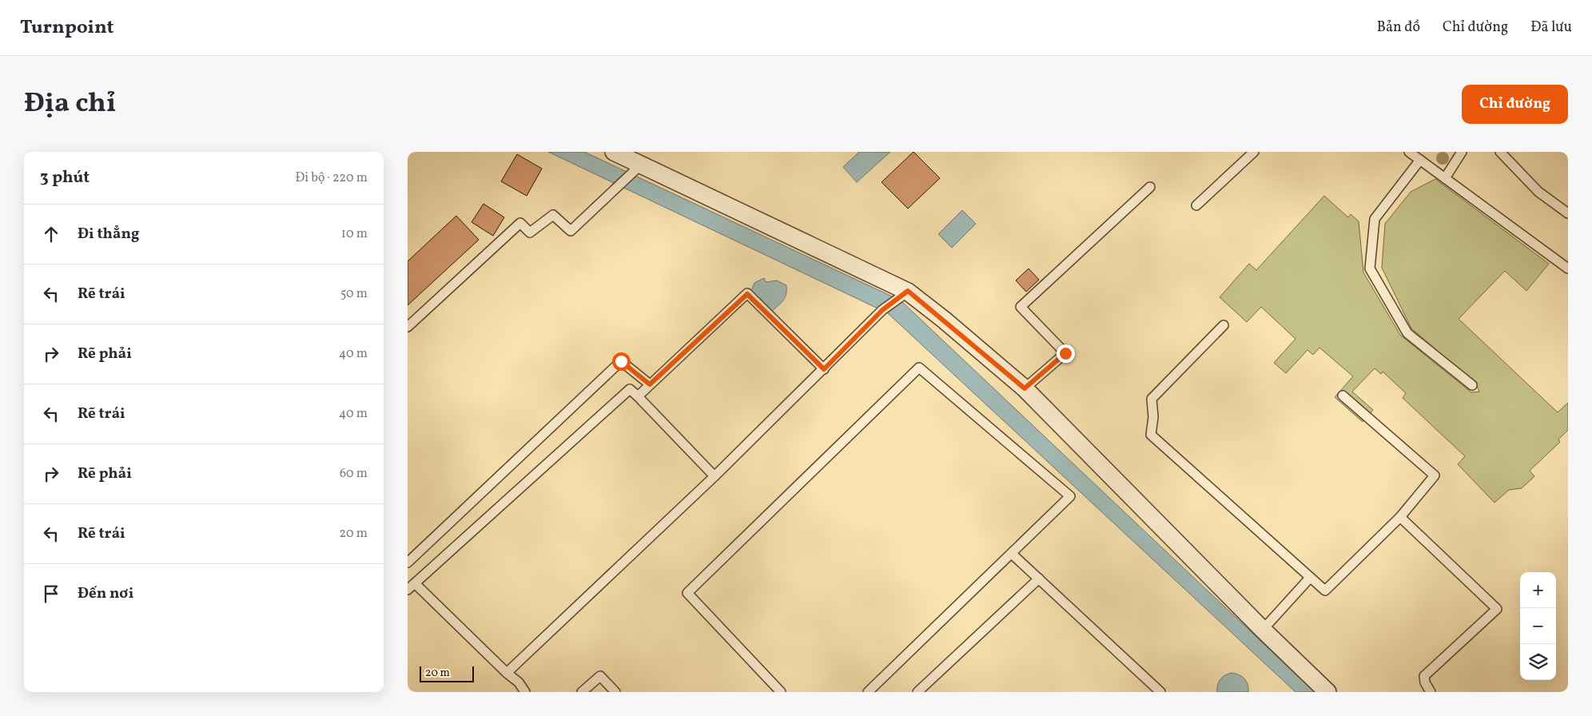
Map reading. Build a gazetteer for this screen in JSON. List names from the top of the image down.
{
  "scale_bar": "20 m",
  "page": {
    "header": "Turnpoint",
    "nav": ["Bản đồ", "Chỉ đường", "Đã lưu"],
    "title": "Địa chỉ",
    "buttons": "Chỉ đường",
    "heading": ["3 phút", "Đi bộ · 220 m"],
    "list": [
      ["Đi thẳng", "10 m"],
      ["Rẽ trái", "50 m"],
      ["Rẽ phải", "40 m"],
      ["Rẽ trái", "40 m"],
      ["Rẽ phải", "60 m"],
      ["Rẽ trái", "20 m"],
      "Đến nơi"
    ],
    "map_buttons": ["+", "−"],
    "scale": "20 m"
  }
}
